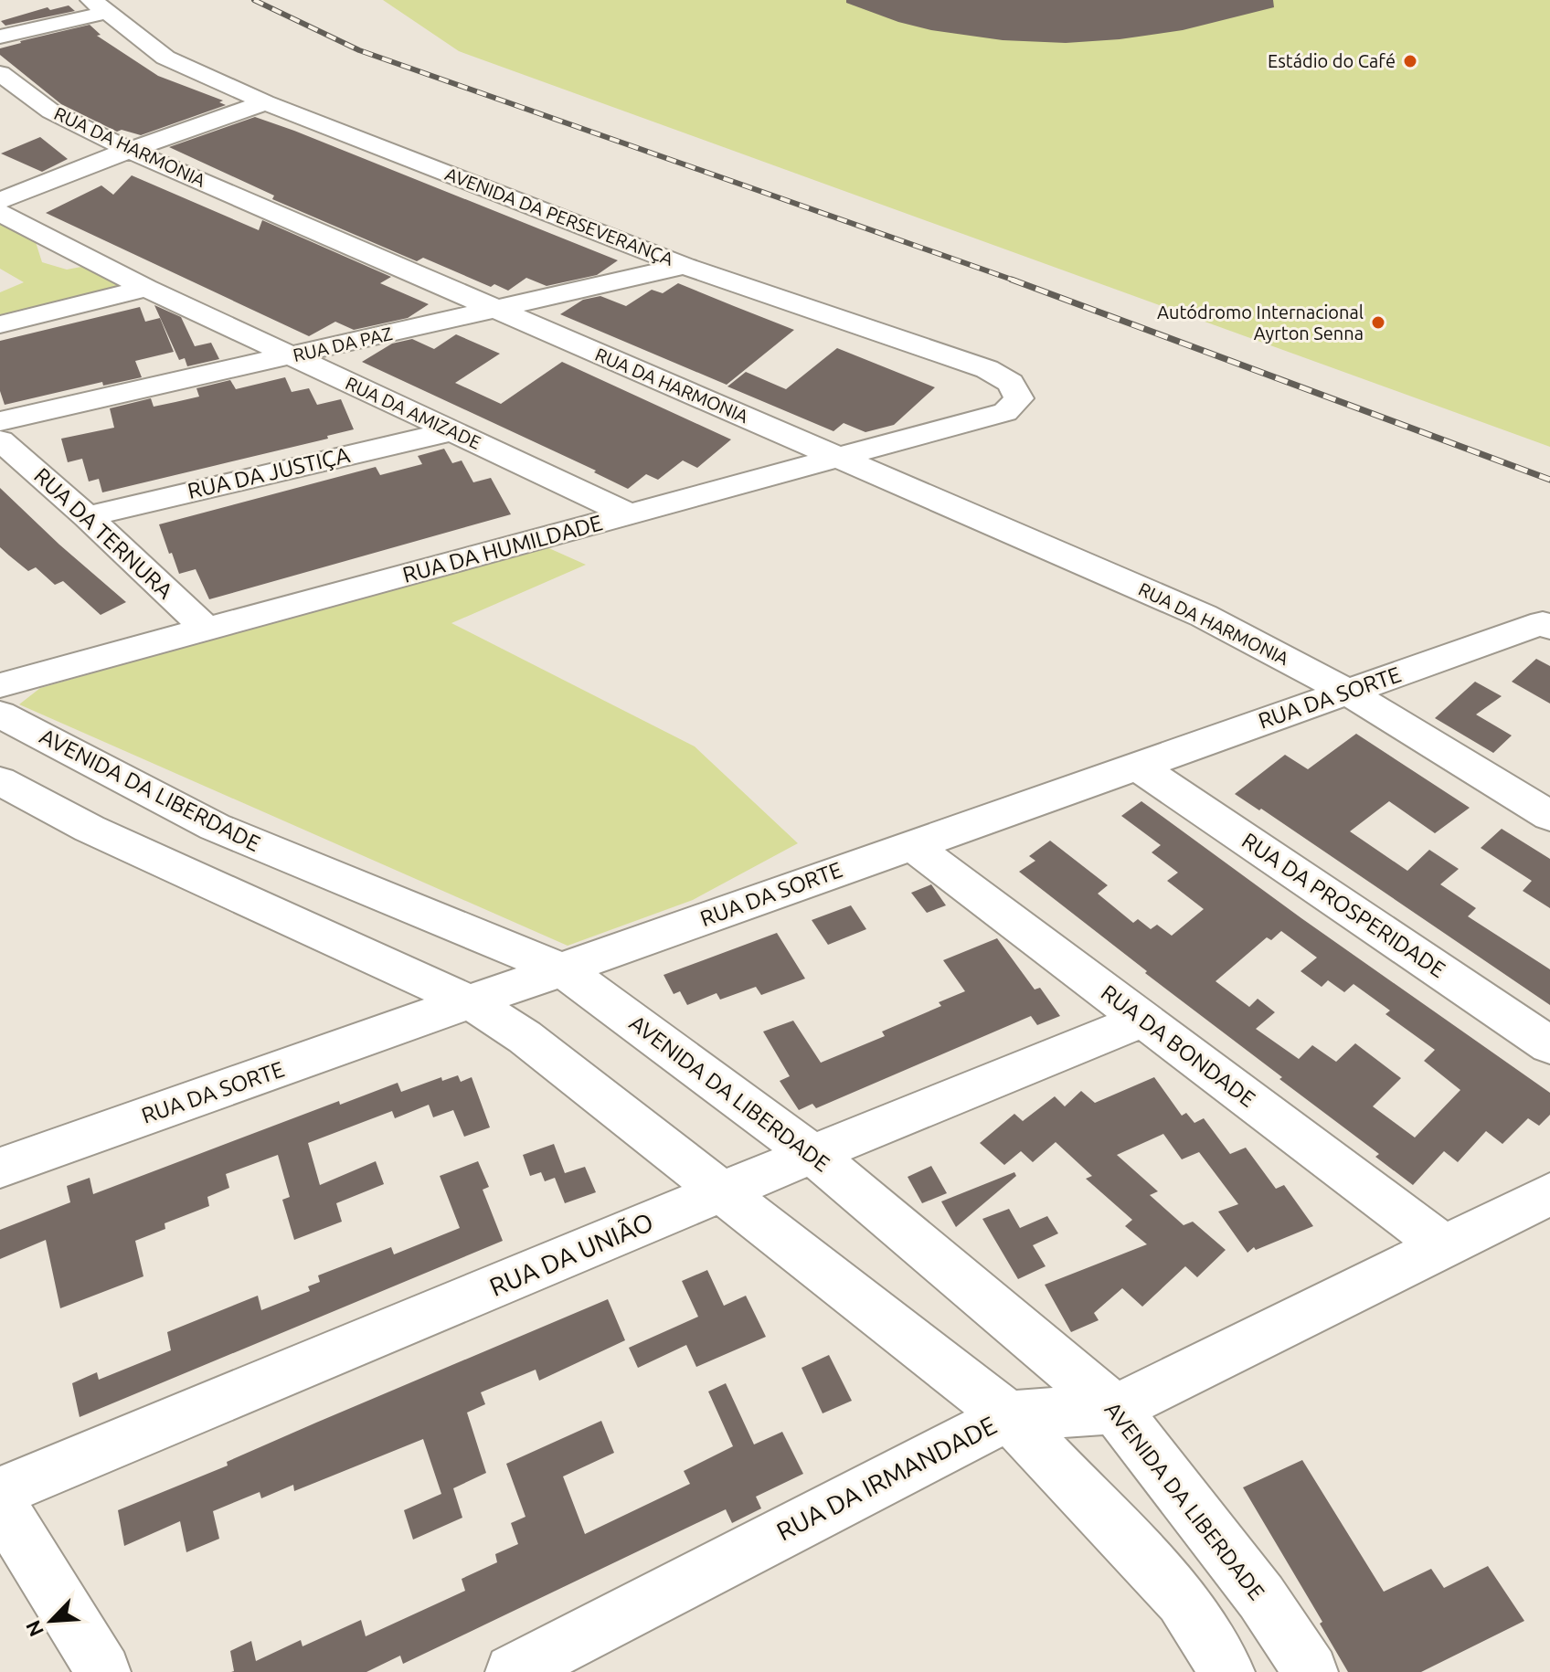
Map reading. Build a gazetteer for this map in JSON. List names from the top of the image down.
{
  "streets": {
    "street": [
      "RUA DA HARMONIA",
      "AVENIDA DA PERSEVERANÇA",
      "RUA DA PAZ",
      "RUA DA AMIZADE",
      "RUA DA JUSTIÇA",
      "RUA DA TERNURA",
      "RUA DA HUMILDADE",
      "RUA DA SORTE",
      "AVENIDA DA LIBERDADE",
      "RUA DA PROSPERIDADE",
      "RUA DA BONDADE",
      "RUA DA UNIÃO",
      "RUA DA IRMANDADE"
    ]
  },
  "crossings": [
    ["RUA DA HARMONIA", "RUA DA PAZ"],
    ["RUA DA HARMONIA", "RUA DA HUMILDADE"],
    ["RUA DA HARMONIA", "RUA DA SORTE"],
    ["AVENIDA DA PERSEVERANÇA", "RUA DA PAZ"],
    ["AVENIDA DA PERSEVERANÇA", "RUA DA HUMILDADE"],
    ["RUA DA PAZ", "RUA DA AMIZADE"],
    ["RUA DA AMIZADE", "RUA DA JUSTIÇA"],
    ["RUA DA AMIZADE", "RUA DA HUMILDADE"],
    ["RUA DA JUSTIÇA", "RUA DA TERNURA"],
    ["RUA DA TERNURA", "RUA DA HUMILDADE"],
    ["RUA DA SORTE", "AVENIDA DA LIBERDADE"],
    ["RUA DA SORTE", "RUA DA PROSPERIDADE"],
    ["RUA DA SORTE", "RUA DA BONDADE"],
    ["AVENIDA DA LIBERDADE", "RUA DA UNIÃO"],
    ["AVENIDA DA LIBERDADE", "RUA DA IRMANDADE"],
    ["RUA DA BONDADE", "RUA DA UNIÃO"],
    ["RUA DA BONDADE", "RUA DA IRMANDADE"]
  ],
  "places": ["Estádio do Café", "Autódromo Internacional Ayrton Senna"],
  "north": "bottom left"
}
